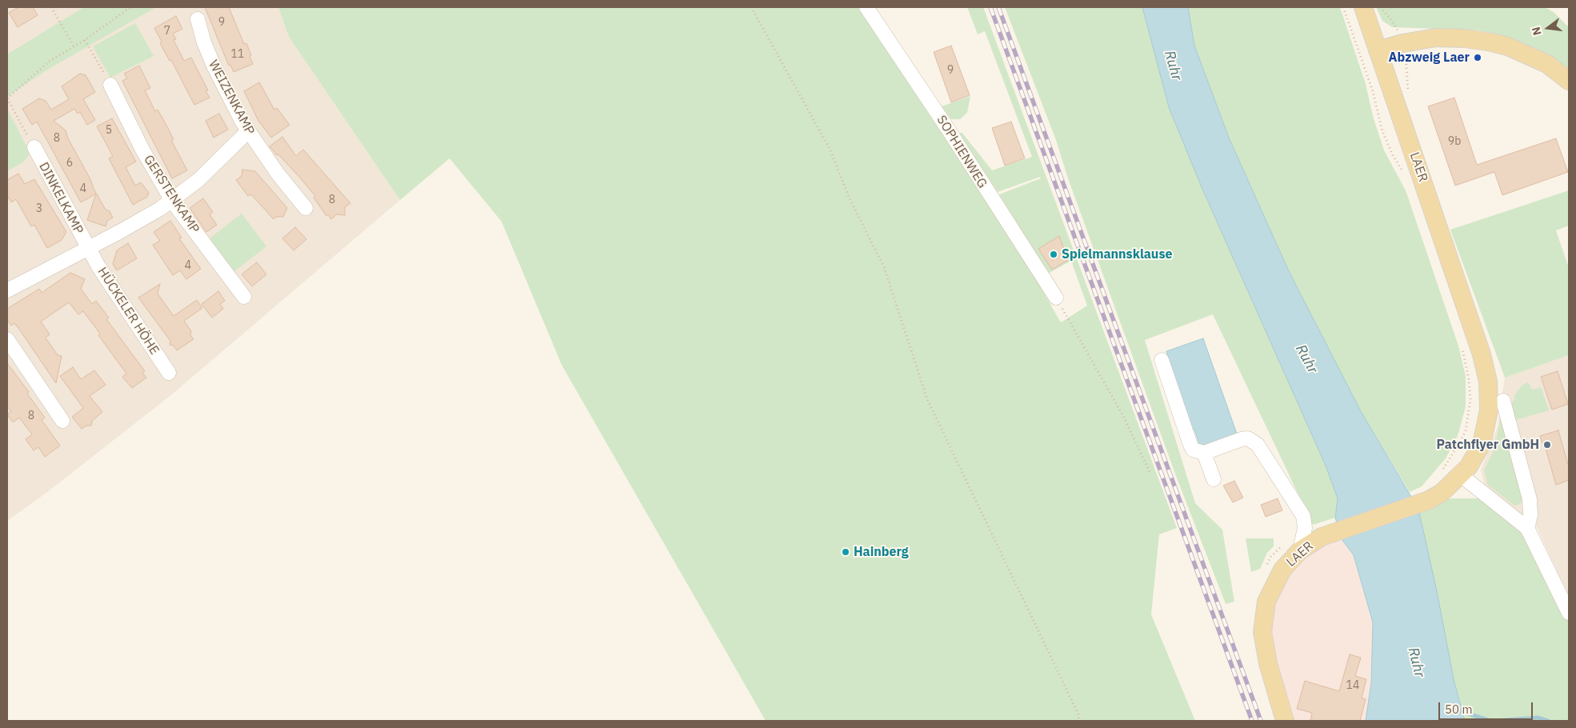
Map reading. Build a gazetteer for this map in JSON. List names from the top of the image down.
{
  "streets": {
    "main road": ["LAER"],
    "street": [
      "WEIZENKAMP",
      "SOPHIENWEG",
      "GERSTENKAMP",
      "DINKELKAMP",
      "HÜCKELER HÖHE"
    ]
  },
  "crossings": [
    ["DINKELKAMP", "HÜCKELER HÖHE"]
  ],
  "water": ["Ruhr"],
  "places": [
    "Abzweig Laer",
    "Spielmannsklause",
    "Patchflyer GmbH",
    "Hainberg"
  ],
  "house_numbers": [
    "9",
    "7",
    "11",
    "9",
    "5",
    "8",
    "9b",
    "6",
    "4",
    "8",
    "3",
    "4",
    "8",
    "14"
  ],
  "scale_bar": "50 m",
  "north": "left"
}
